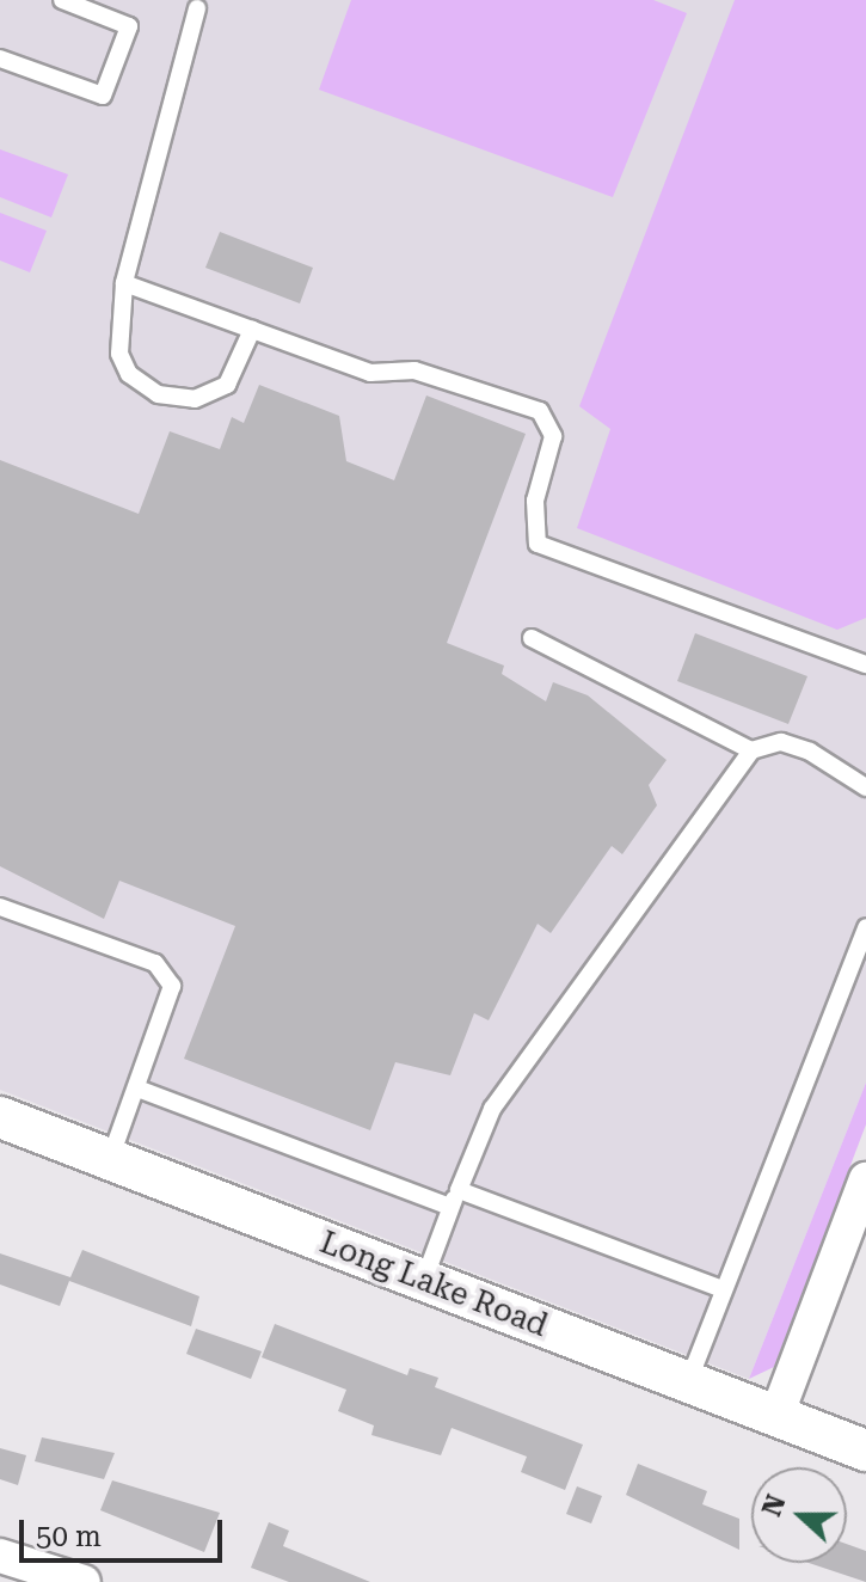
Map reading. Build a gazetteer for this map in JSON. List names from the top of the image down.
{
  "streets": {
    "street": ["Long Lake Road"]
  },
  "scale_bar": "50 m",
  "north": "left"
}
